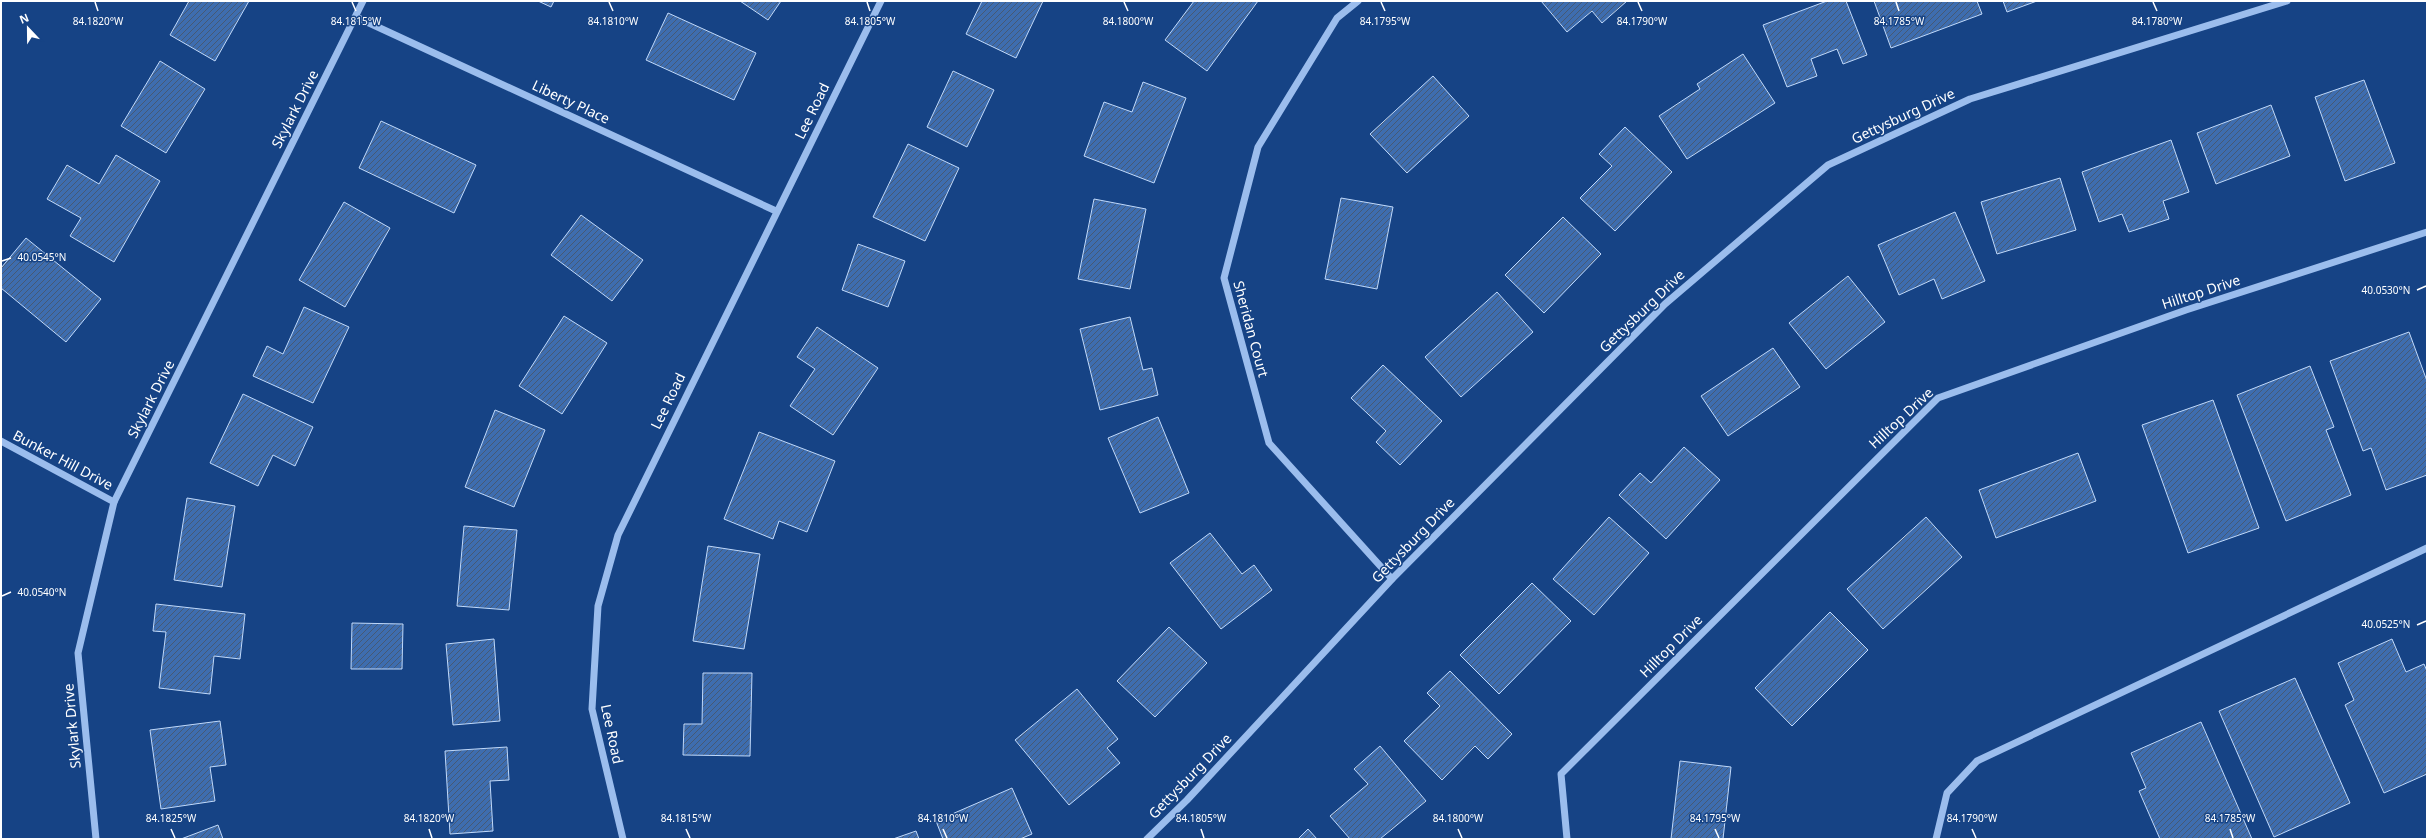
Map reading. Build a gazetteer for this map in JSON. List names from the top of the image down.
{
  "streets": {
    "street": [
      "Liberty Place",
      "Skylark Drive",
      "Lee Road",
      "Gettysburg Drive",
      "Hilltop Drive",
      "Sheridan Court",
      "Bunker Hill Drive"
    ]
  },
  "crossings": [
    ["Liberty Place", "Skylark Drive"],
    ["Liberty Place", "Lee Road"],
    ["Skylark Drive", "Bunker Hill Drive"],
    ["Gettysburg Drive", "Sheridan Court"]
  ],
  "north": "top",
  "coordinates": [
    "84.1820°W",
    "84.1815°W",
    "84.1810°W",
    "84.1805°W",
    "84.1795°W",
    "84.1780°W",
    "84.1800°W",
    "84.1790°W",
    "84.1785°W",
    "40.0545°N",
    "40.0530°N",
    "40.0540°N",
    "40.0525°N",
    "84.1825°W"
  ]
}
